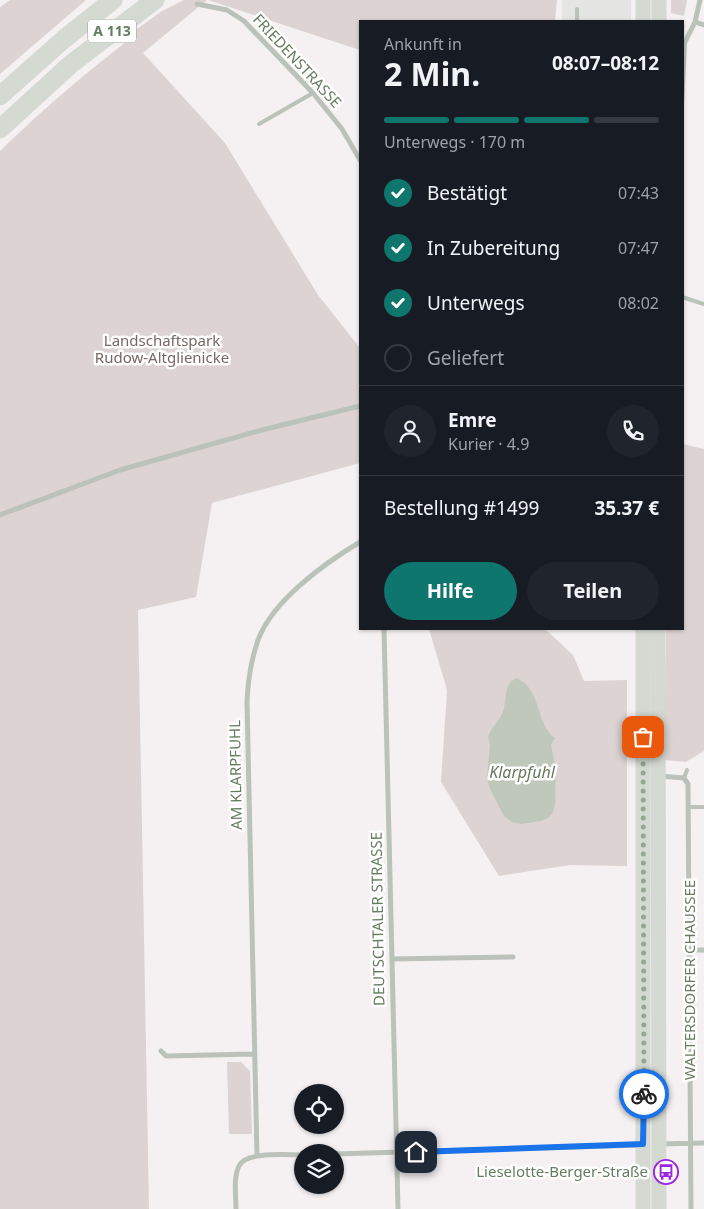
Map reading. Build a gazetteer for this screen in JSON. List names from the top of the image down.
{
  "streets": {
    "highway": ["A 113"],
    "main road": ["WALTERSDORFER CHAUSSEE"],
    "street": ["FRIEDENSTRASSE", "AM KLARPFUHL", "DEUTSCHTALER STRASSE"]
  },
  "water": ["Klarpfuhl"],
  "parks": ["Landschaftspark Rudow-Altglienicke"],
  "places": {
    "bus stop": ["Lieselotte-Berger-Straße"]
  },
  "page": {
    "heading": ["2 Min.", "Ankunft in", "08:07–08:12"],
    "panel": [
      "Emre",
      "Kurier · 4.9",
      "Bestellung #1499",
      "35.37 €"
    ],
    "bar": "Unterwegs · 170 m",
    "list": [
      ["Bestätigt", "07:43"],
      ["In Zubereitung", "07:47"],
      ["Unterwegs", "08:02"],
      "Geliefert"
    ],
    "buttons": ["Hilfe", "Teilen"]
  }
}
